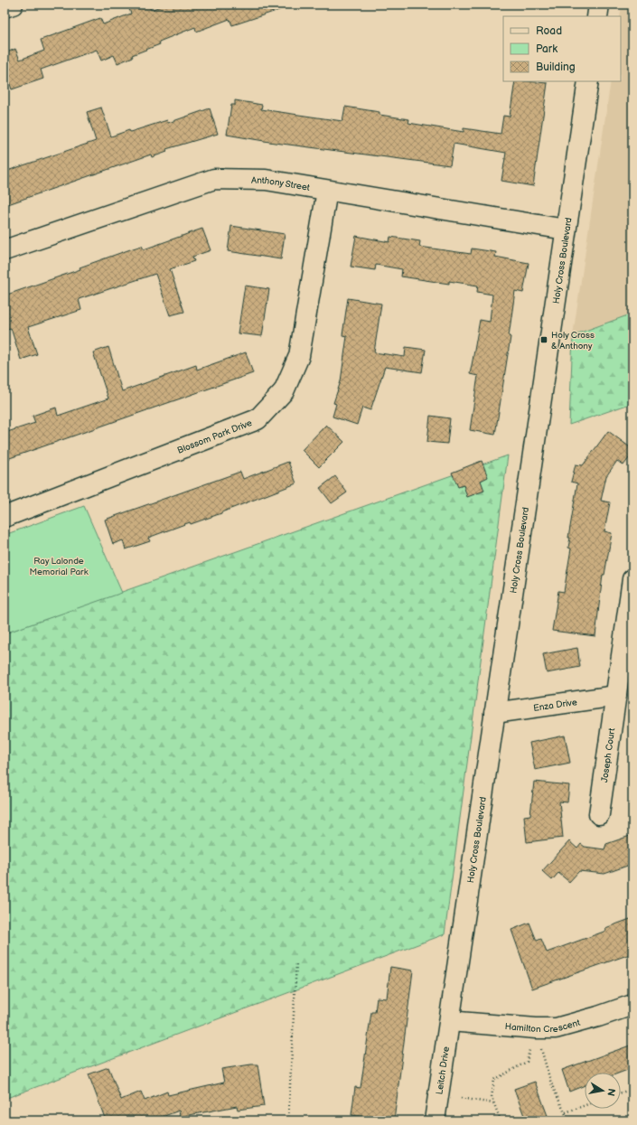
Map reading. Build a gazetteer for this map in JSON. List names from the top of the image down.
{
  "streets": {
    "street": [
      "Anthony Street",
      "Holy Cross Boulevard",
      "Blossom Park Drive",
      "Enza Drive",
      "Joseph Court",
      "Hamilton Crescent",
      "Leitch Drive"
    ]
  },
  "crossings": [
    ["Anthony Street", "Holy Cross Boulevard"],
    ["Anthony Street", "Blossom Park Drive"],
    ["Holy Cross Boulevard", "Enza Drive"],
    ["Holy Cross Boulevard", "Hamilton Crescent"],
    ["Holy Cross Boulevard", "Leitch Drive"],
    ["Enza Drive", "Joseph Court"],
    ["Hamilton Crescent", "Leitch Drive"]
  ],
  "parks": ["Ray Lalonde Memorial Park"],
  "places": {
    "transit": ["Holy Cross & Anthony"]
  },
  "legend": ["Road", "Park", "Building"],
  "north": "right"
}
